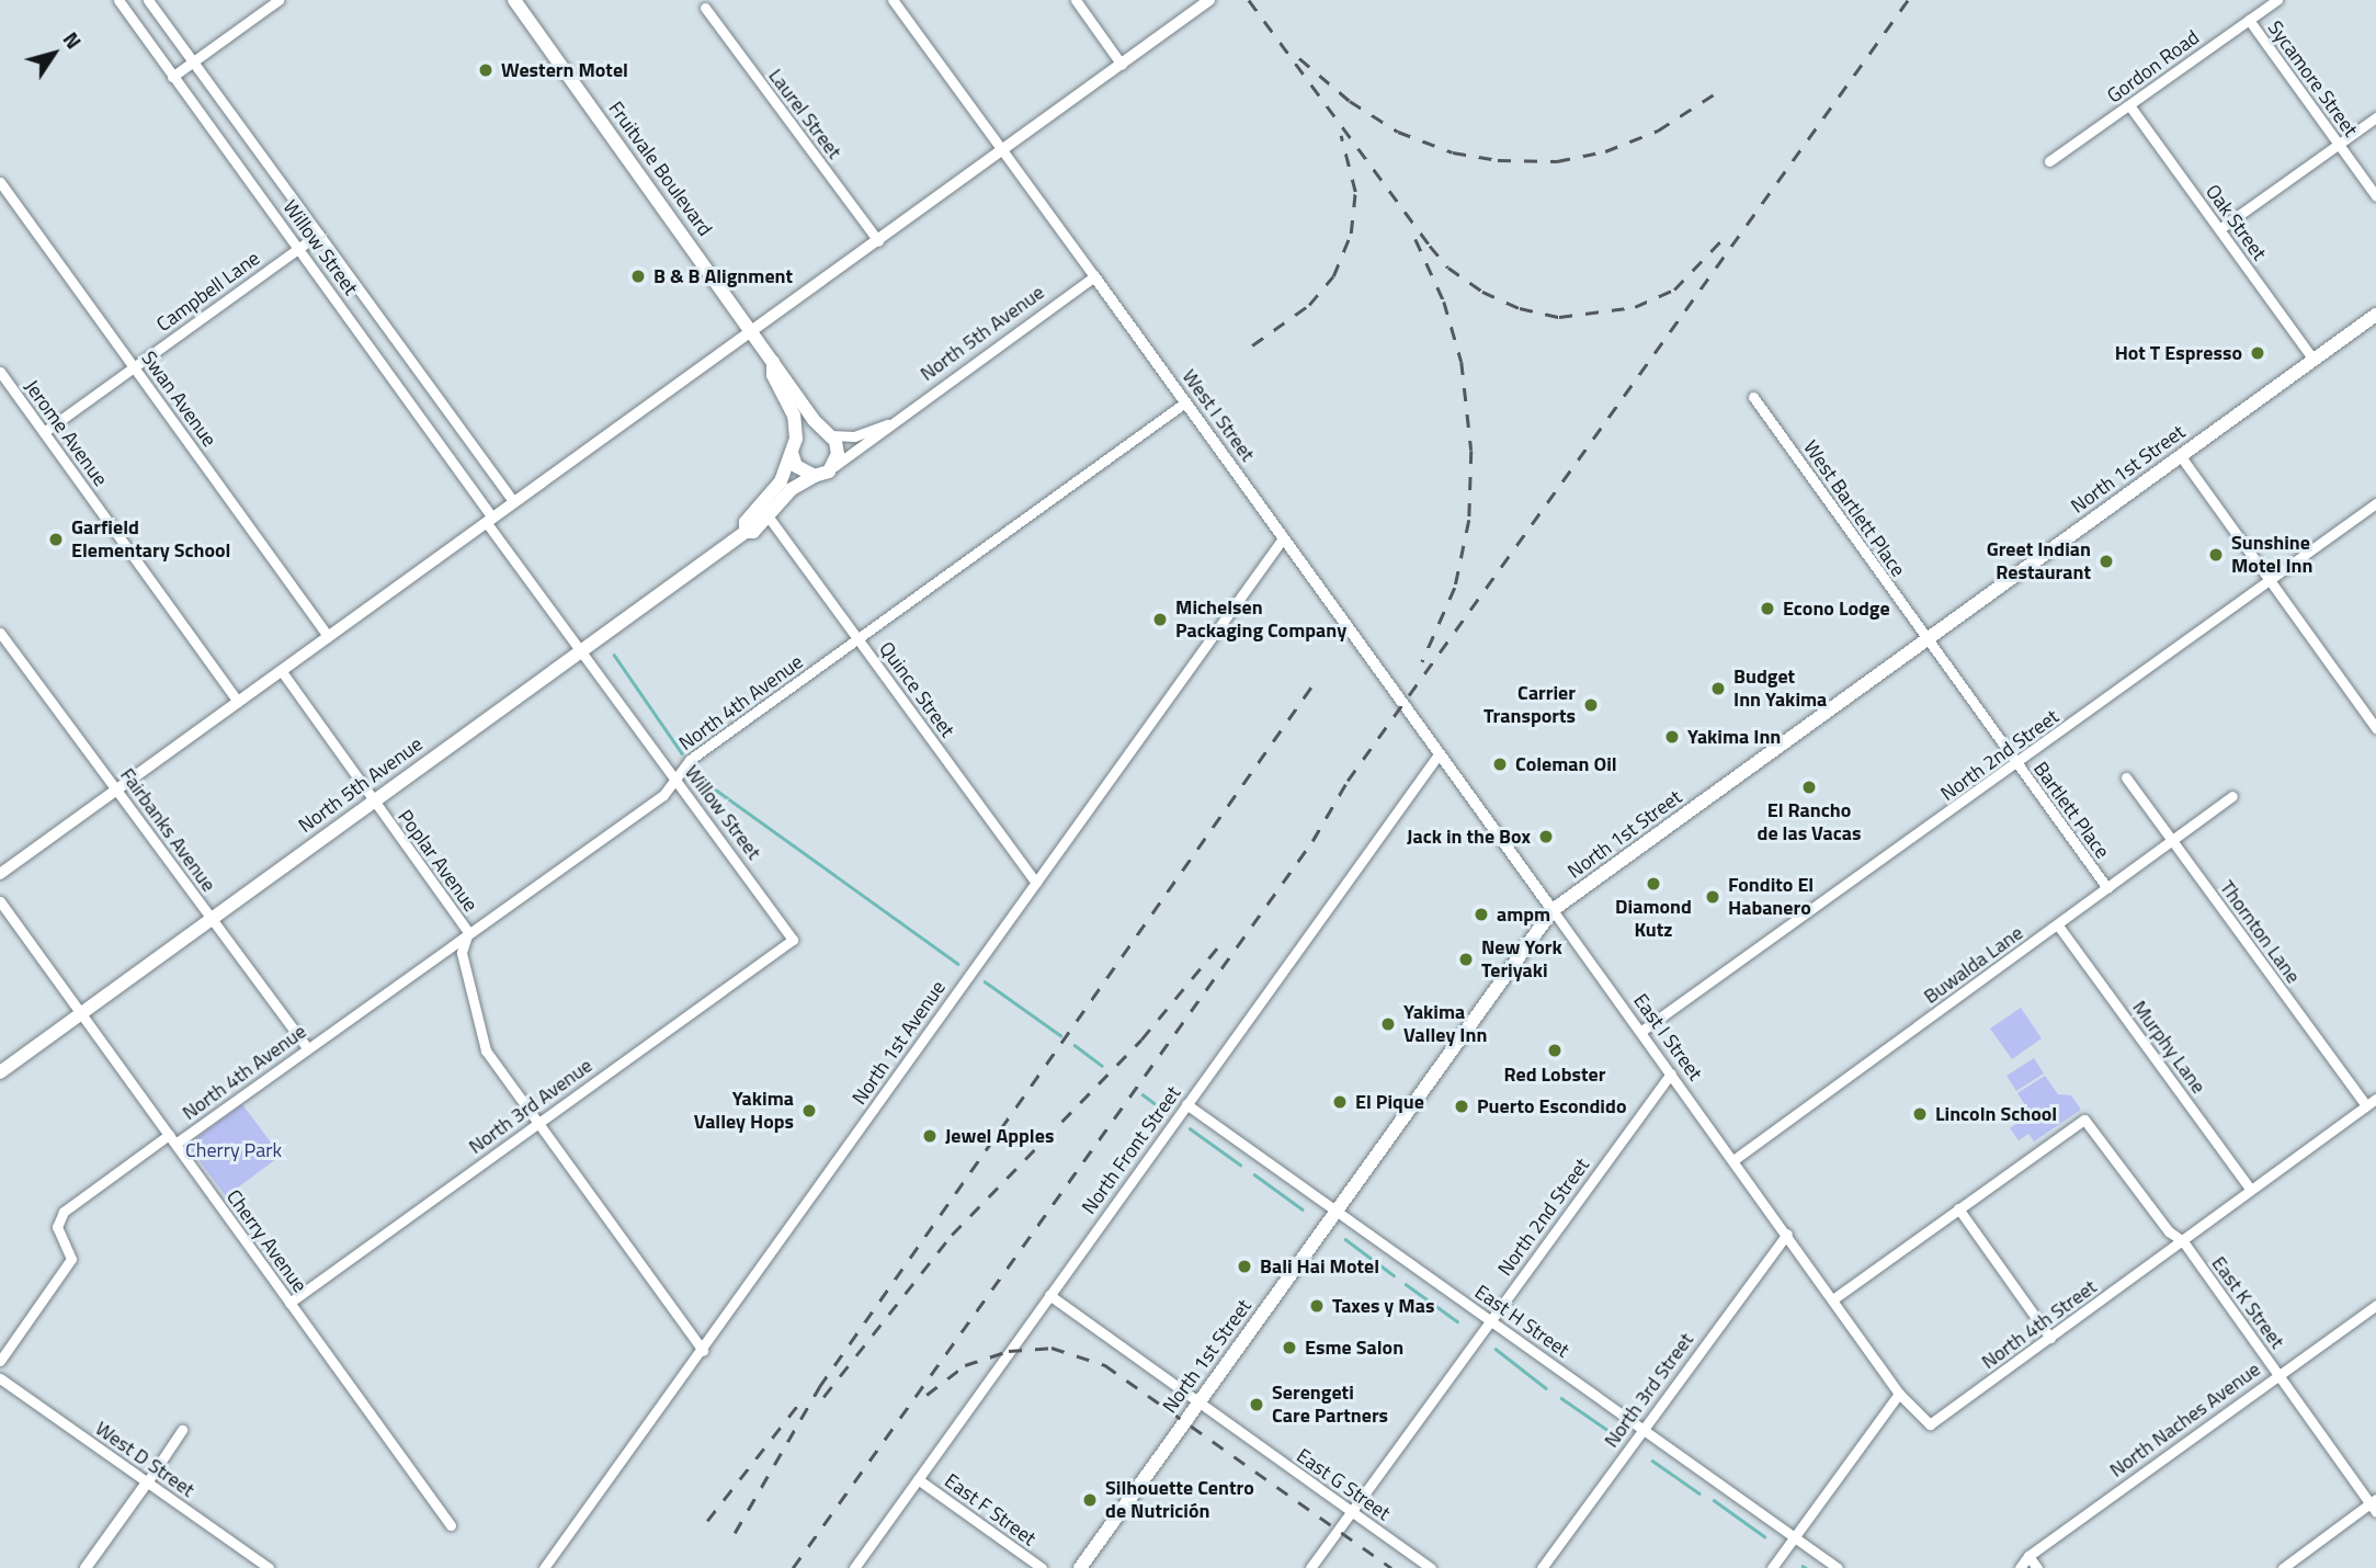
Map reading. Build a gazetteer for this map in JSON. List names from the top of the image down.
{
  "streets": {
    "main road": ["Fruitvale Boulevard", "North 5th Avenue", "North 1st Street"],
    "street": [
      "Gordon Road",
      "Sycamore Street",
      "Laurel Street",
      "Oak Street",
      "Willow Street",
      "Campbell Lane",
      "Swan Avenue",
      "West I Street",
      "Jerome Avenue",
      "West Bartlett Place",
      "Quince Street",
      "North 4th Avenue",
      "North 2nd Street",
      "Bartlett Place",
      "Fairbanks Avenue",
      "Poplar Avenue",
      "Thornton Lane",
      "Buwalda Lane",
      "East I Street",
      "North 1st Avenue",
      "Murphy Lane",
      "North 3rd Avenue",
      "North Front Street",
      "Cherry Avenue",
      "East K Street",
      "East H Street",
      "North 4th Street",
      "North 3rd Street",
      "North Naches Avenue",
      "West D Street",
      "East G Street",
      "East F Street"
    ]
  },
  "crossings": [
    ["Gordon Road", "Sycamore Street"],
    ["Gordon Road", "Oak Street"],
    ["Fruitvale Boulevard", "North 5th Avenue"],
    ["Oak Street", "North 1st Street"],
    ["Willow Street", "Campbell Lane"],
    ["Willow Street", "North 5th Avenue"],
    ["Willow Street", "North 4th Avenue"],
    ["Willow Street", "North 3rd Avenue"],
    ["Campbell Lane", "Swan Avenue"],
    ["Campbell Lane", "Jerome Avenue"],
    ["North 5th Avenue", "West I Street"],
    ["North 5th Avenue", "Quince Street"],
    ["North 5th Avenue", "Fairbanks Avenue"],
    ["North 5th Avenue", "Poplar Avenue"],
    ["North 5th Avenue", "Cherry Avenue"],
    ["West I Street", "North 4th Avenue"],
    ["West I Street", "East I Street"],
    ["West I Street", "North 1st Avenue"],
    ["North 1st Street", "West Bartlett Place"],
    ["North 1st Street", "Bartlett Place"],
    ["North 1st Street", "East I Street"],
    ["North 1st Street", "East H Street"],
    ["North 1st Street", "East G Street"],
    ["West Bartlett Place", "Bartlett Place"],
    ["Quince Street", "North 4th Avenue"],
    ["Quince Street", "North 1st Avenue"],
    ["North 4th Avenue", "Fairbanks Avenue"],
    ["North 4th Avenue", "Poplar Avenue"],
    ["North 4th Avenue", "Cherry Avenue"],
    ["North 2nd Street", "Bartlett Place"],
    ["North 2nd Street", "East I Street"],
    ["North 2nd Street", "East H Street"],
    ["North 2nd Street", "East G Street"],
    ["Bartlett Place", "Buwalda Lane"],
    ["Poplar Avenue", "North 1st Avenue"],
    ["Poplar Avenue", "North 3rd Avenue"],
    ["Thornton Lane", "Buwalda Lane"],
    ["Thornton Lane", "North 4th Street"],
    ["Buwalda Lane", "East I Street"],
    ["Buwalda Lane", "Murphy Lane"],
    ["East I Street", "North Front Street"],
    ["East I Street", "North 4th Street"],
    ["East I Street", "North 3rd Street"],
    ["Murphy Lane", "North 4th Street"],
    ["North 3rd Avenue", "Cherry Avenue"],
    ["North Front Street", "East H Street"],
    ["North Front Street", "East G Street"],
    ["North Front Street", "East F Street"],
    ["East K Street", "North 4th Street"],
    ["East K Street", "North Naches Avenue"],
    ["East H Street", "North 3rd Street"]
  ],
  "parks": ["Cherry Park"],
  "places": [
    "Western Motel",
    "B & B Alignment",
    "Hot T Espresso",
    "Garfield Elementary School",
    "Sunshine Motel Inn",
    "Greet Indian Restaurant",
    "Econo Lodge",
    "Michelsen Packaging Company",
    "Budget Inn Yakima",
    "Carrier Transports",
    "Yakima Inn",
    "Coleman Oil",
    "El Rancho de las Vacas",
    "Jack in the Box",
    "Diamond Kutz",
    "Fondito El Habanero",
    "ampm",
    "New York Teriyaki",
    "Yakima Valley Inn",
    "Red Lobster",
    "El Pique",
    "Puerto Escondido",
    "Yakima Valley Hops",
    "Lincoln School",
    "Jewel Apples",
    "Bali Hai Motel",
    "Taxes y Mas",
    "Esme Salon",
    "Serengeti Care Partners",
    "Silhouette Centro de Nutrición"
  ],
  "north": "top right"
}
